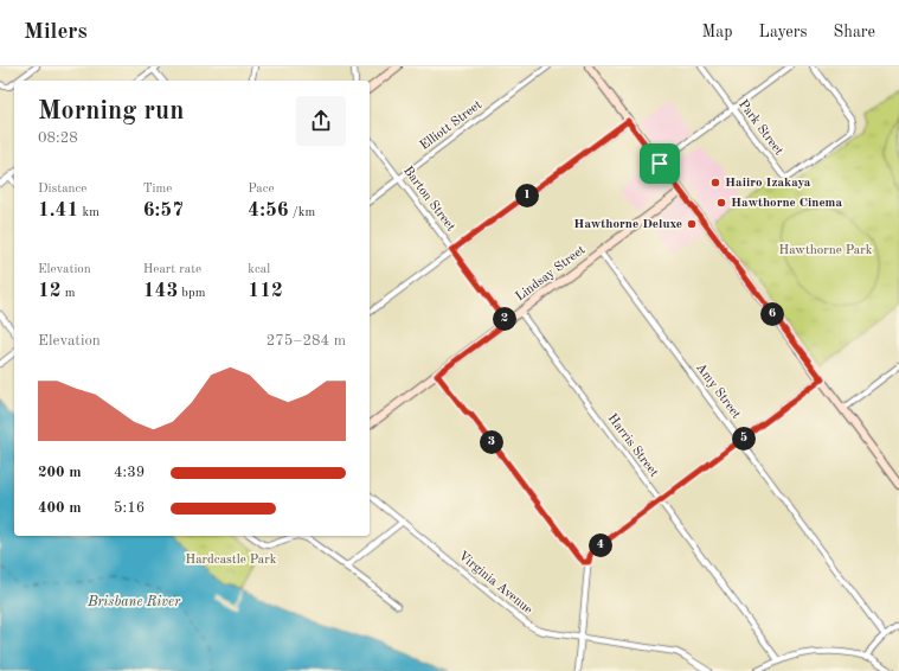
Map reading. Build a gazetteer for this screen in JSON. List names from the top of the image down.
{
  "streets": {
    "street": [
      "Elliott Street",
      "Park Street",
      "Barton Street",
      "Lindsay Street",
      "Amy Street",
      "Harris Street",
      "Virginia Avenue"
    ]
  },
  "crossings": [
    ["Elliott Street", "Barton Street"],
    ["Barton Street", "Lindsay Street"],
    ["Lindsay Street", "Amy Street"],
    ["Lindsay Street", "Harris Street"]
  ],
  "water": ["Brisbane River"],
  "parks": ["Hawthorne Park", "Hardcastle Park"],
  "places": ["Haiiro Izakaya", "Hawthorne Cinema", "Hawthorne Deluxe"],
  "page": {
    "header": "Milers",
    "nav": ["Map", "Layers", "Share"],
    "heading": ["Morning run", "08:28"],
    "stats": [
      ["Distance", "1.41 km"],
      ["Time", "6:57"],
      ["Pace", "4:56 /km"],
      ["Elevation", "12 m"],
      ["Heart rate", "143 bpm"],
      ["kcal", "112"]
    ],
    "pins": [
      "1",
      "6",
      "2",
      "5",
      "3",
      "4"
    ],
    "chart": ["Elevation", "275–284 m"],
    "list": [
      {
        "name": "200 m",
        "note": "4:39"
      },
      {
        "name": "400 m",
        "note": "5:16"
      }
    ]
  }
}
